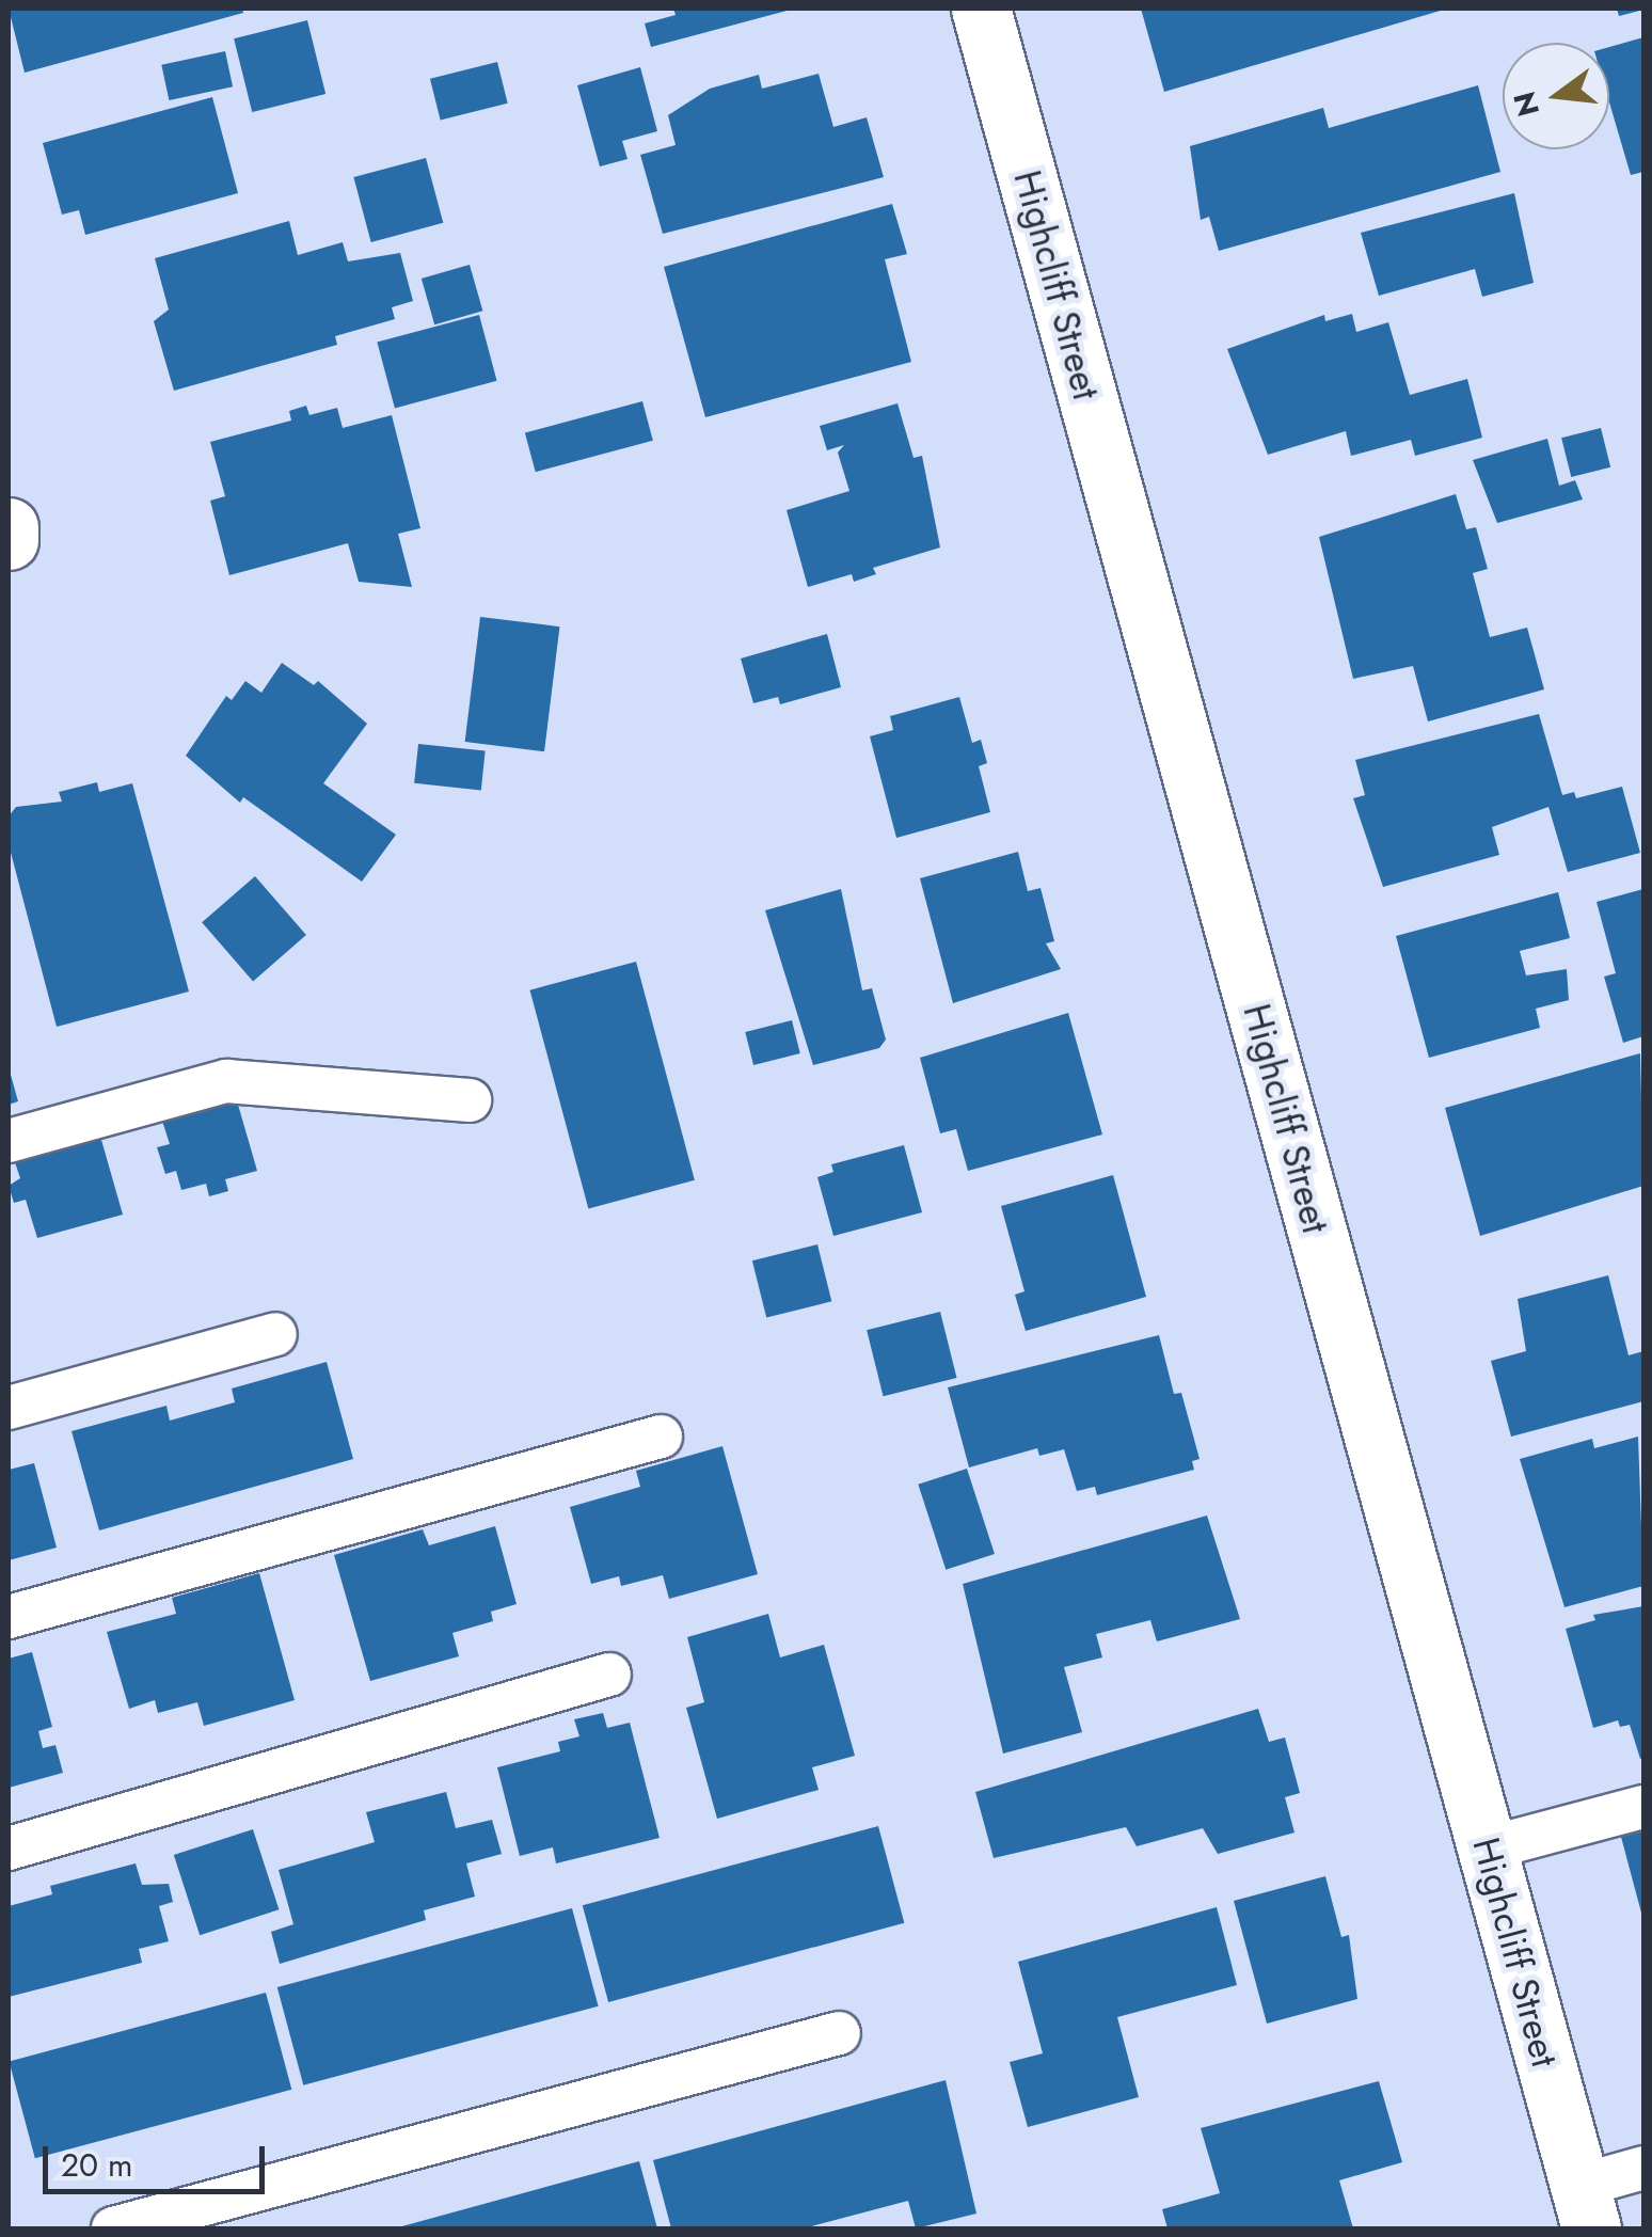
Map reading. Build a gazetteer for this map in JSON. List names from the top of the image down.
{
  "streets": {
    "street": ["Highcliff Street"]
  },
  "scale_bar": "20 m",
  "north": "left"
}
